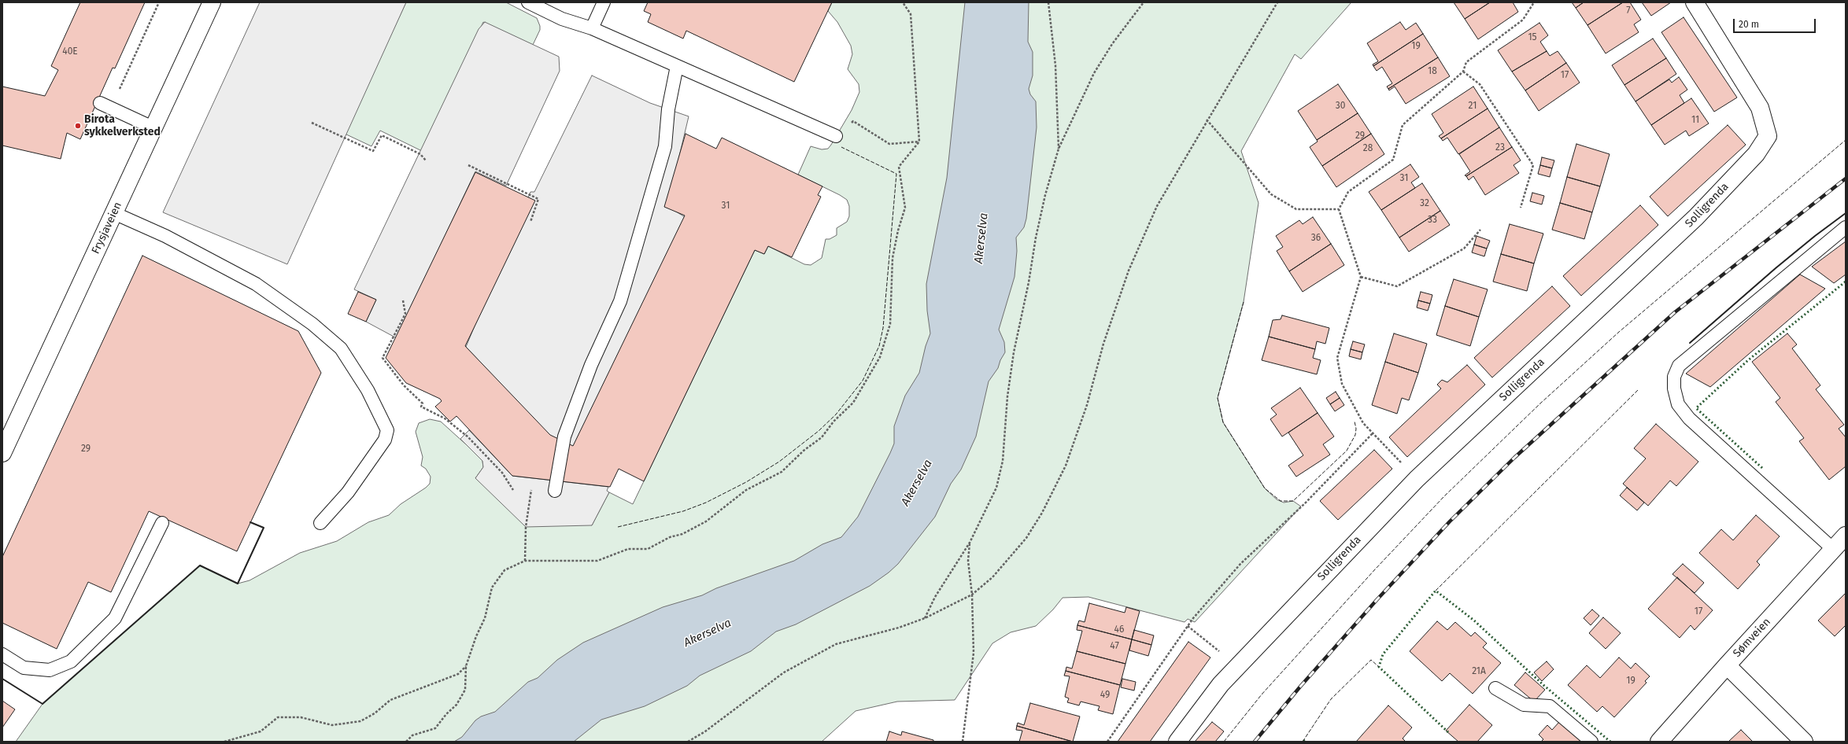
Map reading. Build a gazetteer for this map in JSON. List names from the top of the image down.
{
  "streets": {
    "street": ["Solligrenda", "Frysjaveien", "Sømveien"]
  },
  "water": ["Akerselva"],
  "places": ["Birota sykkelverksted"],
  "house_numbers": [
    "7",
    "15",
    "19",
    "40E",
    "18",
    "17",
    "30",
    "21",
    "11",
    "29",
    "23",
    "28",
    "31",
    "32",
    "31",
    "33",
    "36",
    "29",
    "17",
    "46",
    "47",
    "21A",
    "19",
    "49"
  ],
  "scale_bar": "20 m"
}
